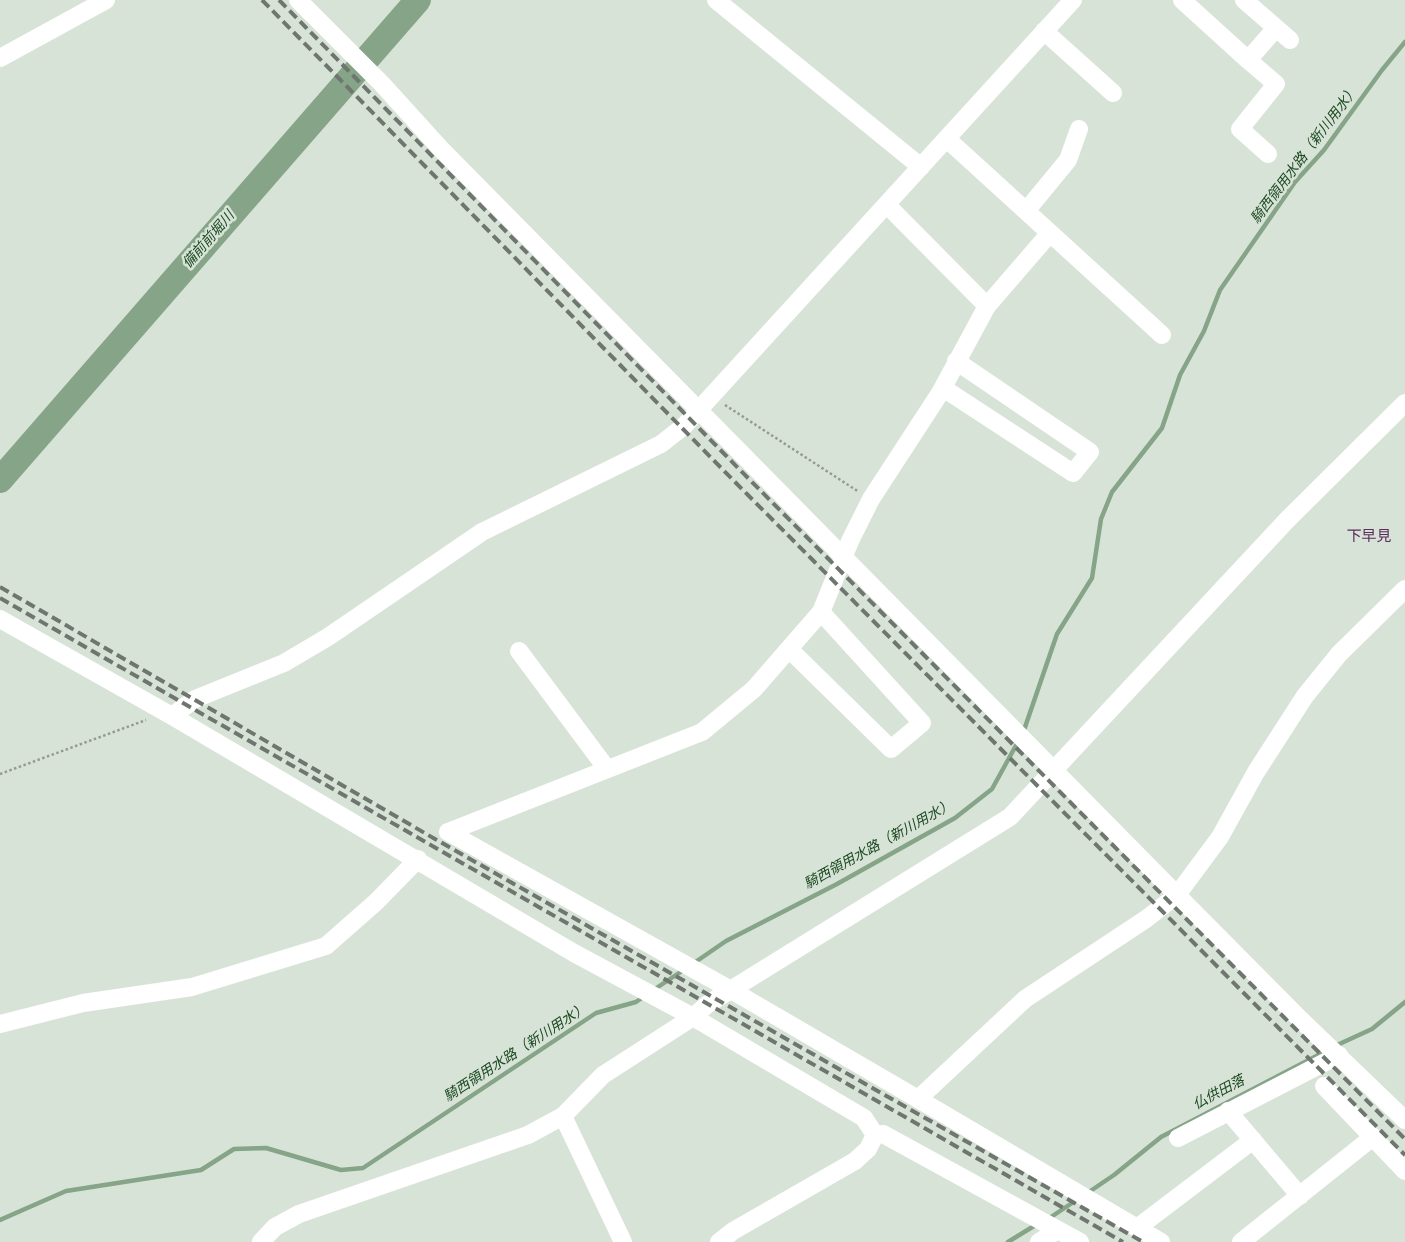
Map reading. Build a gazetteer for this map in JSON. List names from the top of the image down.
{
  "districts": ["下早見"],
  "water": ["騎西領用水路（新川用水）", "備前前堀川", "仏供田落"]
}
